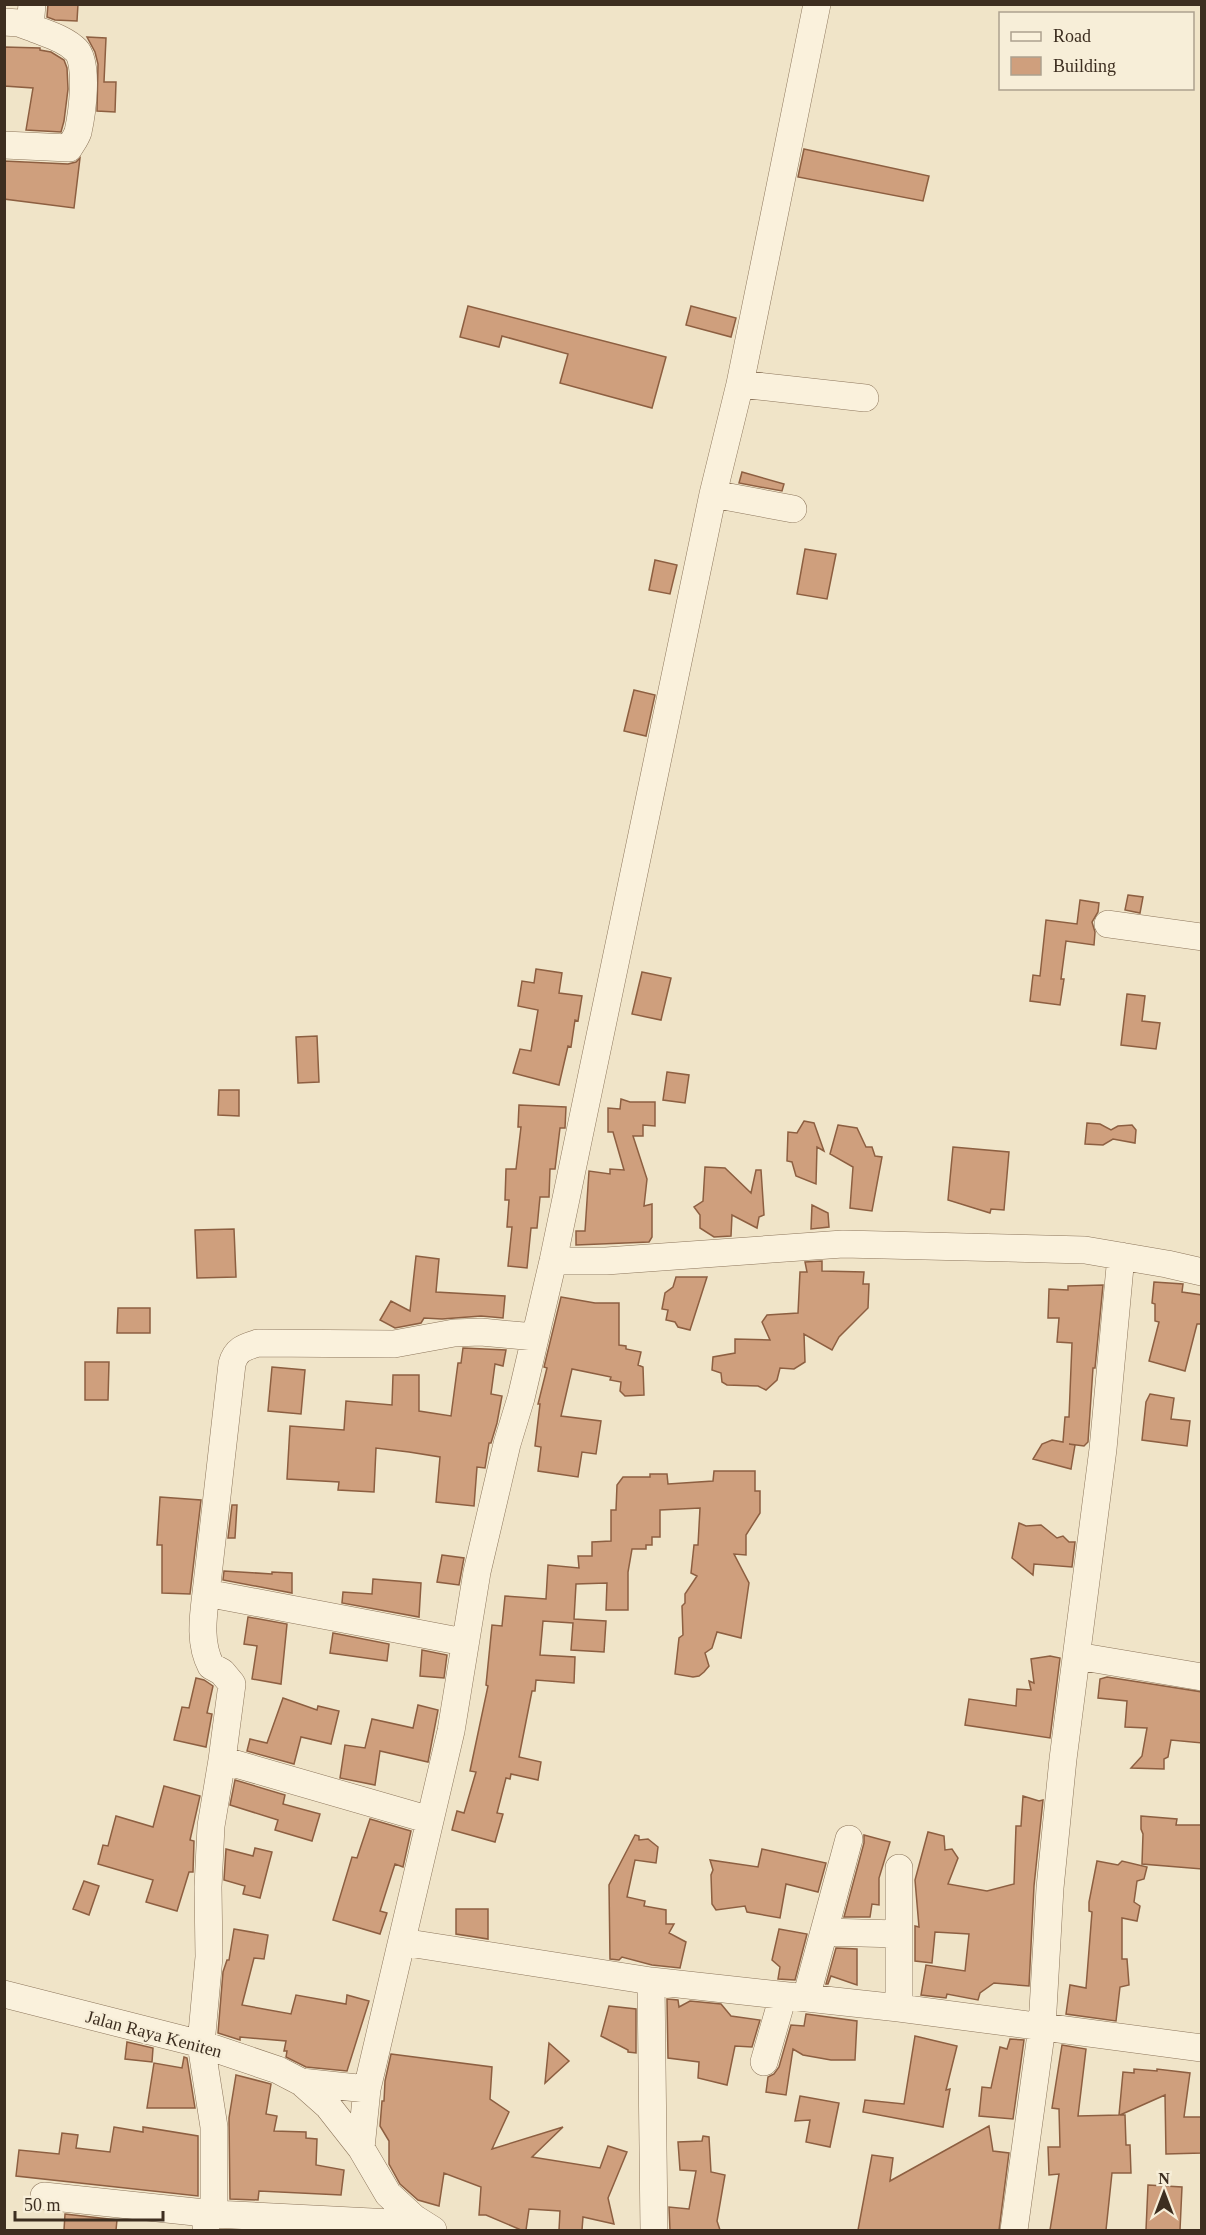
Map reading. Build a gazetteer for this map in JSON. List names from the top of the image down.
{
  "streets": {
    "street": ["Jalan Raya Keniten"]
  },
  "legend": ["Road", "Building"],
  "scale_bar": "50 m",
  "north": "top"
}
